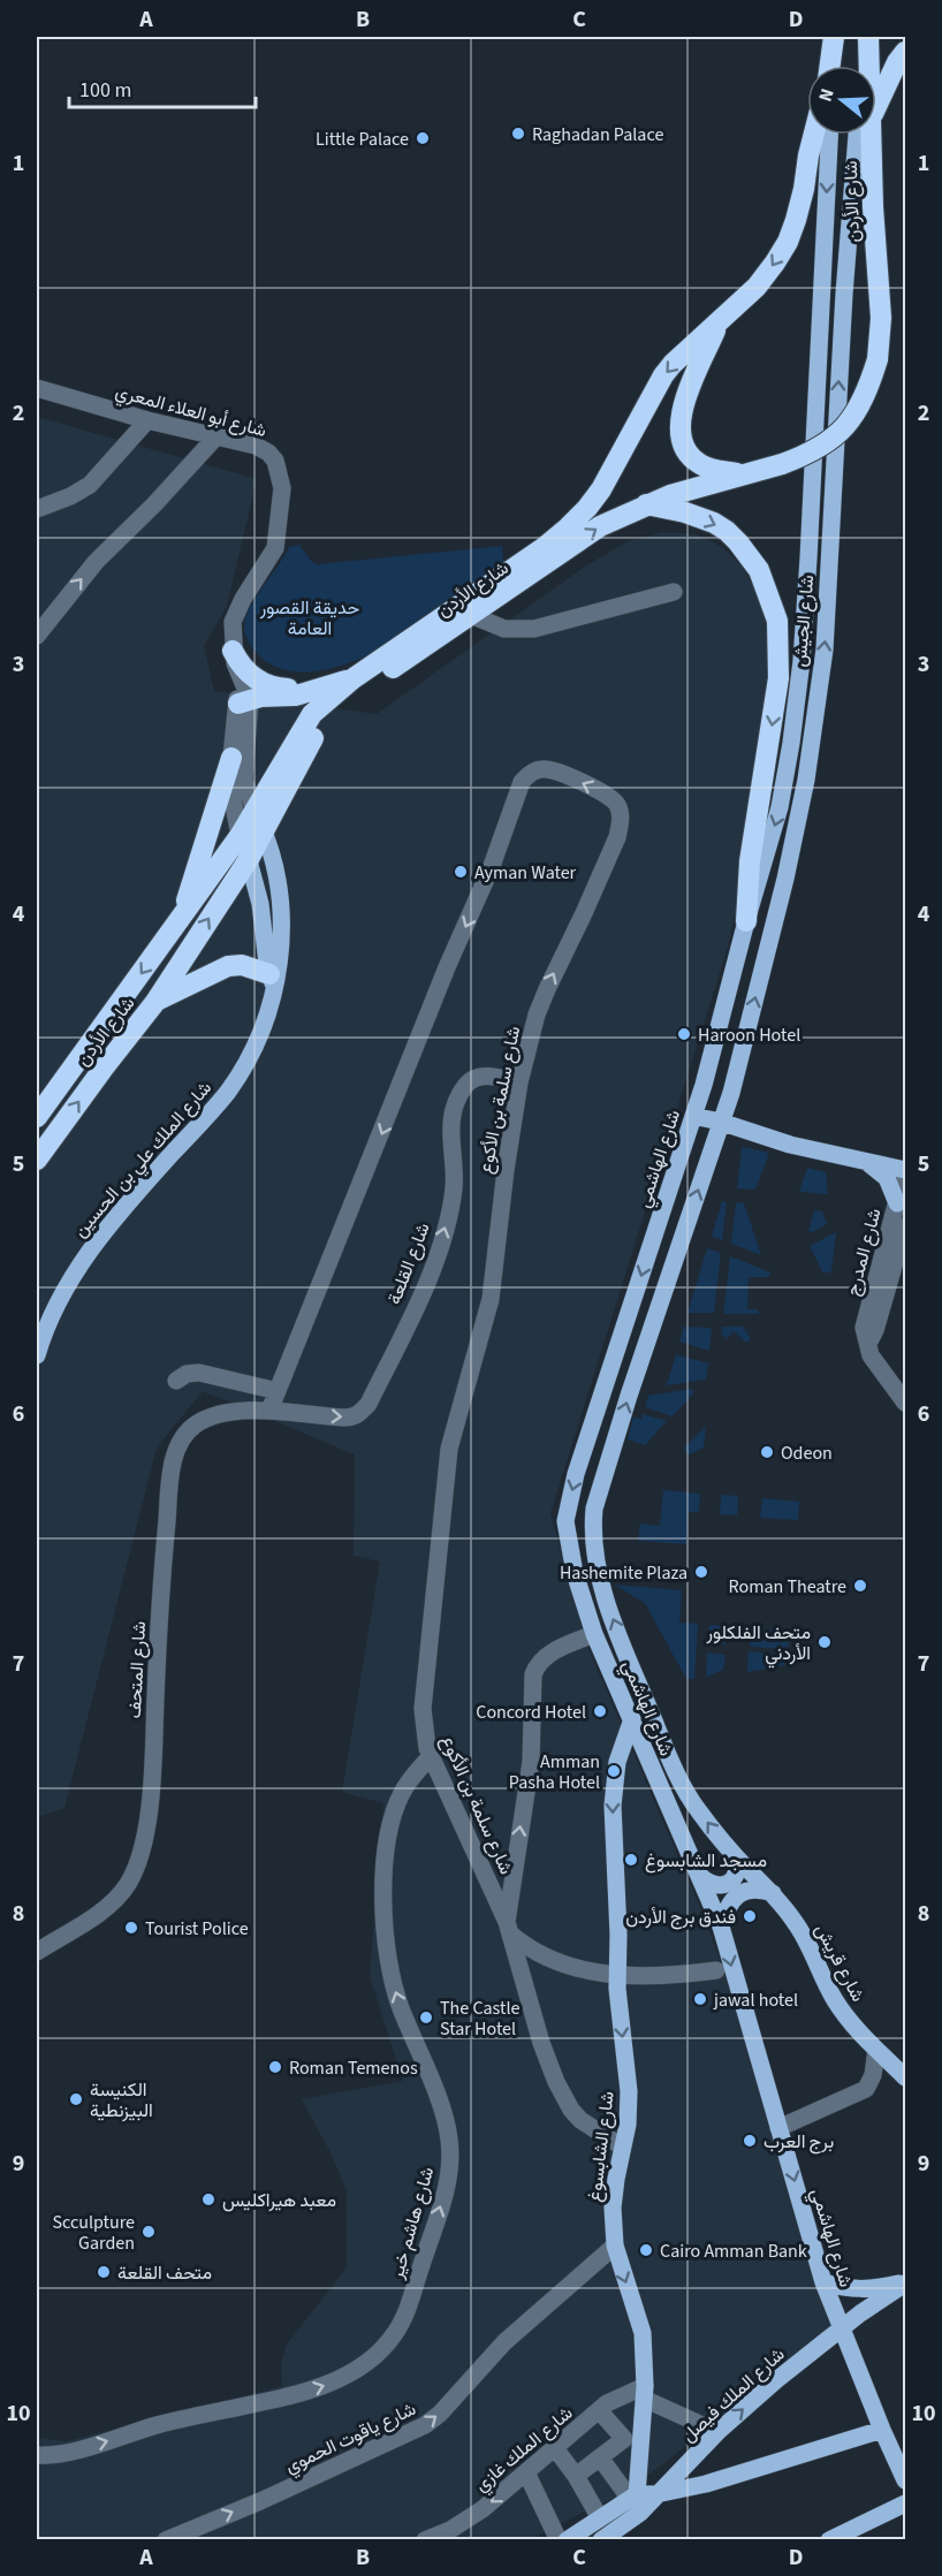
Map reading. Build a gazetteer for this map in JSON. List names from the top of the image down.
{
  "streets": {
    "highway": ["شارع الأردن"],
    "main road": [
      "شارع أبو العلاء المعري",
      "شارع الجيش",
      "شارع الملك علي بن الحسين",
      "شارع الهاشمي",
      "شارع قريش",
      "شارع الشابسوغ",
      "شارع الملك فيصل"
    ],
    "street": [
      "شارع سلمة بن الأكوع",
      "شارع المدرج",
      "شارع القلعة",
      "شارع المتحف",
      "شارع هاشم خير",
      "شارع ياقوت الحموي",
      "شارع الملك غازي"
    ]
  },
  "crossings": [
    ["شارع الأردن", "شارع أبو العلاء المعري"],
    ["شارع الأردن", "شارع الملك علي بن الحسين"],
    ["شارع أبو العلاء المعري", "شارع الملك علي بن الحسين"],
    ["شارع الجيش", "شارع الهاشمي"],
    ["شارع سلمة بن الأكوع", "شارع القلعة"],
    ["شارع سلمة بن الأكوع", "شارع المتحف"],
    ["شارع سلمة بن الأكوع", "شارع الشابسوغ"],
    ["شارع سلمة بن الأكوع", "شارع هاشم خير"],
    ["شارع الهاشمي", "شارع قريش"],
    ["شارع الهاشمي", "شارع الشابسوغ"],
    ["شارع الهاشمي", "شارع الملك فيصل"],
    ["شارع القلعة", "شارع المتحف"],
    ["شارع الشابسوغ", "شارع ياقوت الحموي"],
    ["شارع الشابسوغ", "شارع الملك غازي"]
  ],
  "one_way": [
    "شارع القلعة",
    "شارع الشابسوغ",
    "شارع هاشم خير",
    "شارع ياقوت الحموي"
  ],
  "parks": ["حديقة القصور العامة"],
  "places": [
    "Raghadan Palace",
    "Little Palace",
    "Ayman Water",
    "Haroon Hotel",
    "Odeon",
    "Hashemite Plaza",
    "Roman Theatre",
    "متحف الفلكلور الأردني",
    "Concord Hotel",
    "Amman Pasha Hotel",
    "مسجد الشابسوغ",
    "فندق برج الأردن",
    "Tourist Police",
    "jawal hotel",
    "The Castle Star Hotel",
    "Roman Temenos",
    "الكنيسة البيزنطية",
    "برج العرب",
    "معبد هيراكليس",
    "Scculpture Garden",
    "Cairo Amman Bank",
    "متحف القلعة"
  ],
  "scale_bar": "100 m",
  "north": "left",
  "grid": {
    "columns": [
      "A",
      "B",
      "C",
      "D"
    ],
    "rows": [
      "1",
      "2",
      "3",
      "4",
      "5",
      "6",
      "7",
      "8",
      "9",
      "10"
    ]
  }
}
